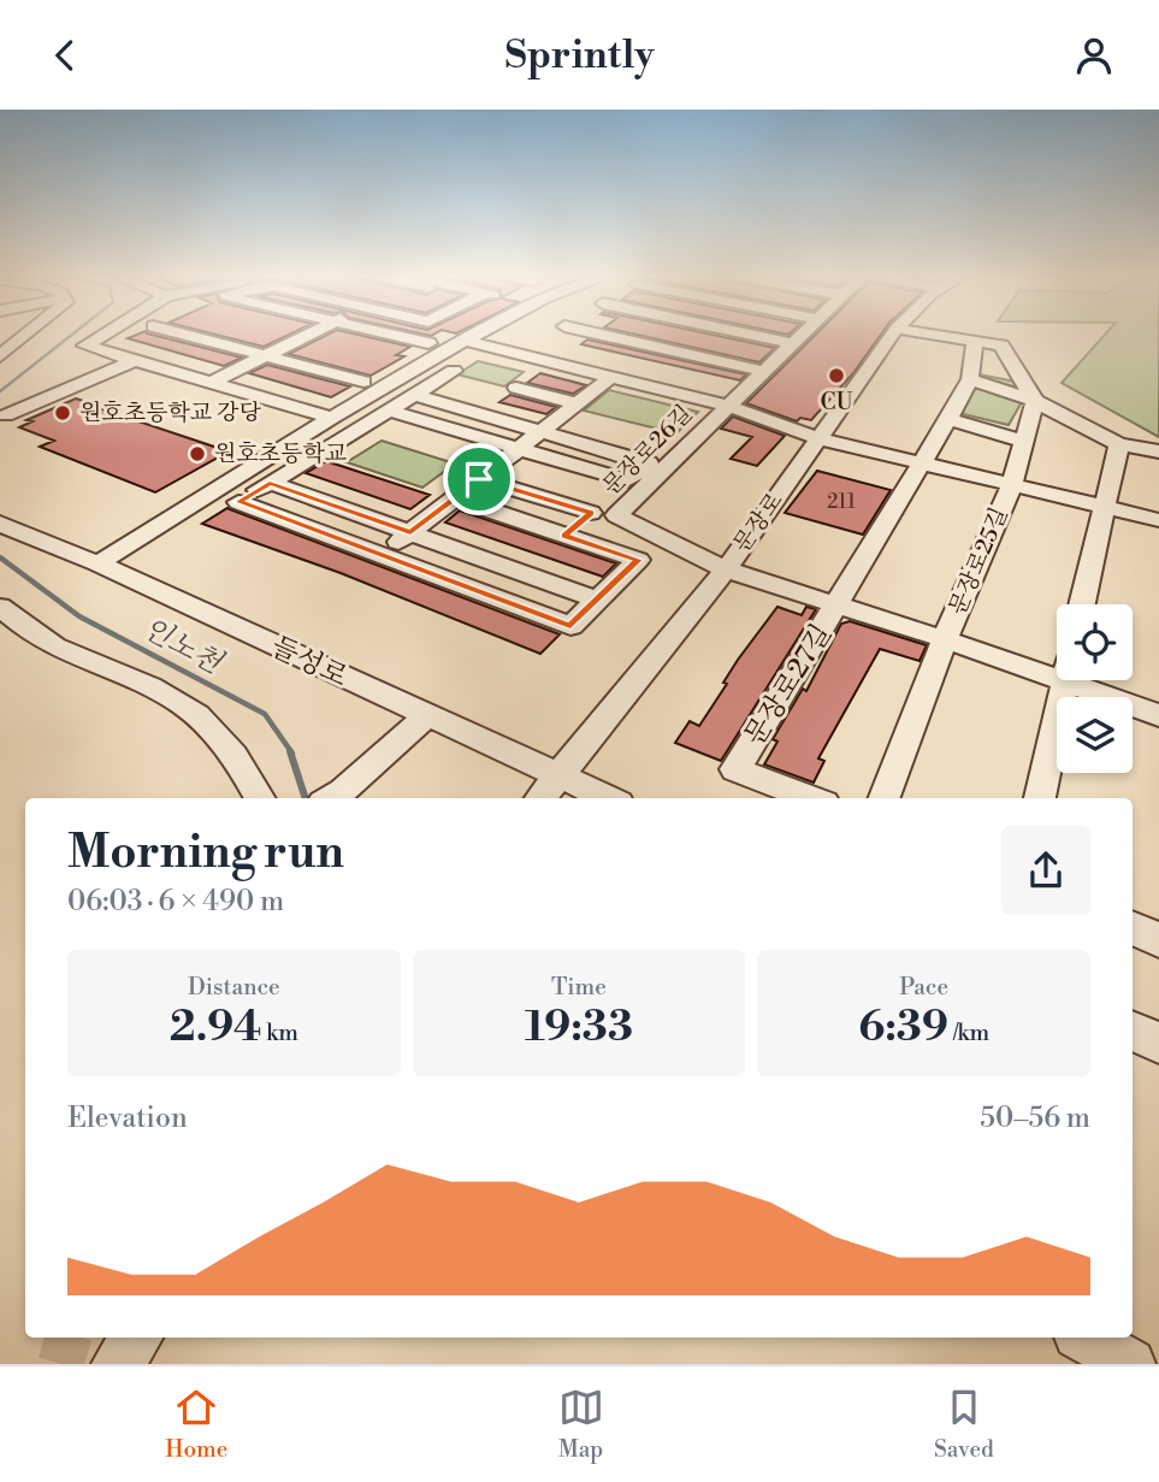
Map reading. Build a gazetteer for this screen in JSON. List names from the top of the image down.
{
  "streets": {
    "street": [
      "문장로26길",
      "문장로",
      "문장로25길",
      "들성로",
      "문장로27길"
    ]
  },
  "crossings": [
    ["문장로26길", "문장로"],
    ["문장로26길", "문장로25길"],
    ["문장로26길", "문장로27길"],
    ["문장로", "문장로25길"],
    ["문장로", "들성로"],
    ["문장로", "문장로27길"],
    ["문장로25길", "문장로27길"]
  ],
  "water": ["인노천"],
  "places": ["CU", "원호초등학교 강당", "원호초등학교"],
  "house_numbers": ["211"],
  "page": {
    "header": "Sprintly",
    "heading": ["Morning run", "06:03 · 6 × 490 m"],
    "stats": [
      ["Distance", "2.94 km"],
      ["Time", "19:33"],
      ["Pace", "6:39 /km"]
    ],
    "chart": ["Elevation", "50–56 m"],
    "tabs": ["Home", "Map", "Saved"]
  }
}
